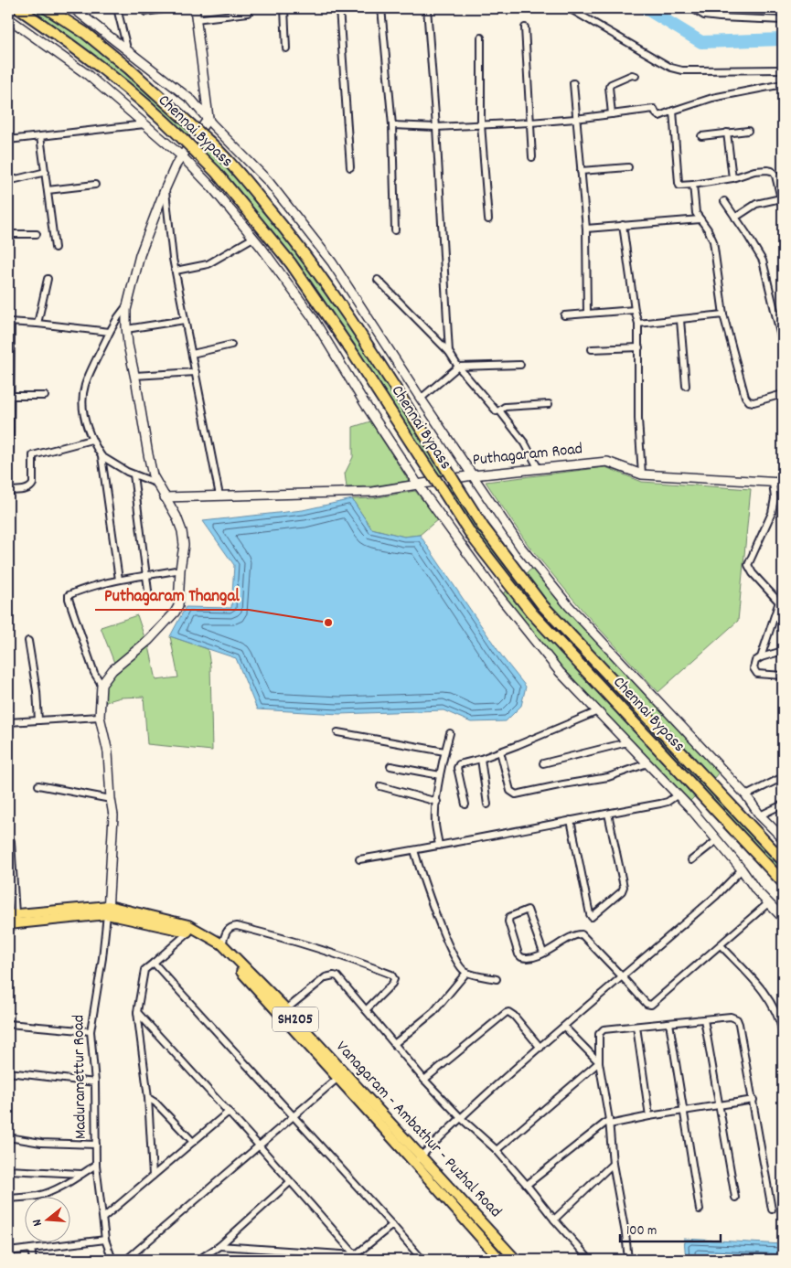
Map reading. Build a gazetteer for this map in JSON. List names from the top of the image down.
{
  "streets": {
    "highway": ["Chennai Bypass"],
    "main road": ["SH205", "Vanagaram - Ambathur - Puzhal Road"],
    "street": ["Puthagaram Road", "Maduramettur Road"]
  },
  "crossings": [
    ["Maduramettur Road", "Vanagaram - Ambathur - Puzhal Road"]
  ],
  "places": ["Puthagaram Thangal"],
  "scale_bar": "100 m",
  "north": "left"
}
